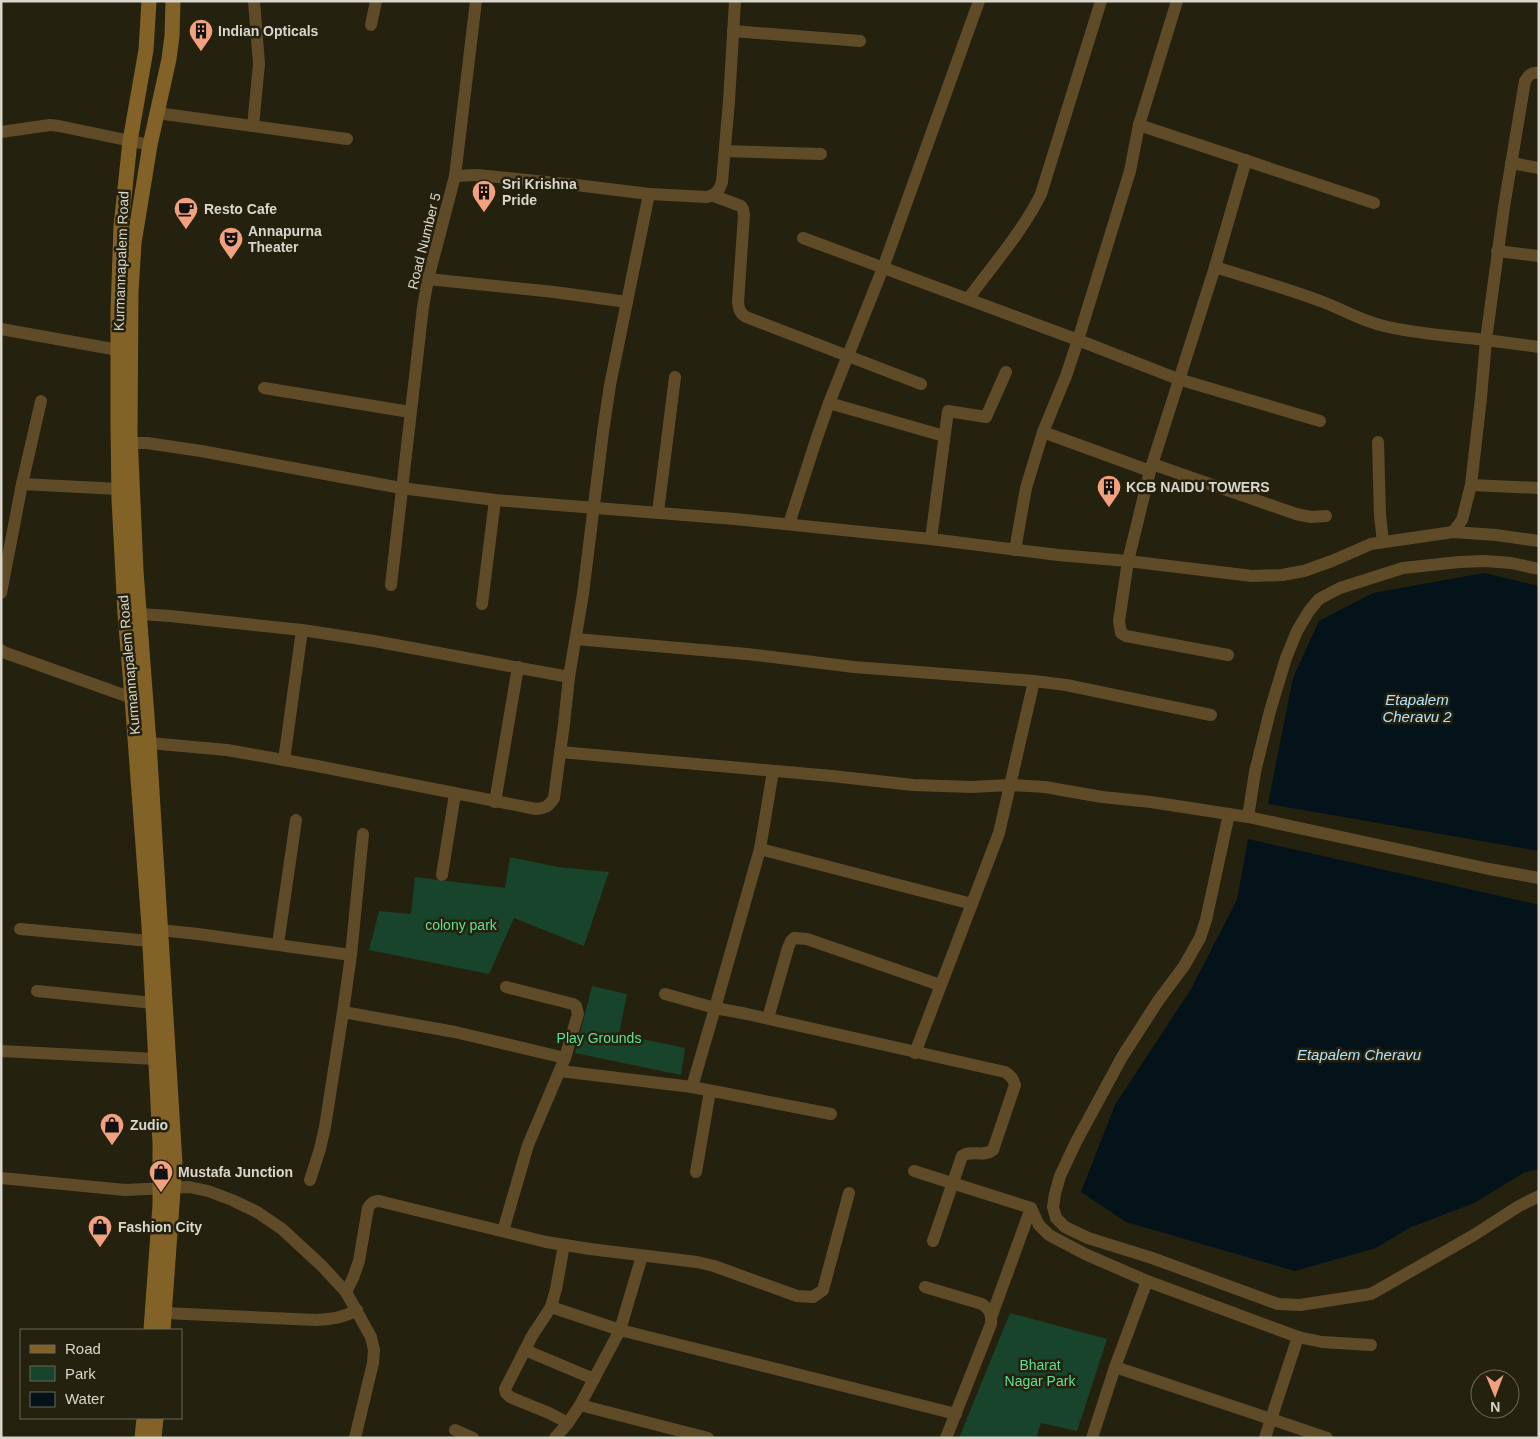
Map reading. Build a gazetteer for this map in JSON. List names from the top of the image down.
{
  "streets": {
    "main road": ["Kurmannapalem Road"],
    "street": ["Road Number 5"]
  },
  "water": ["Etapalem Cheravu 2", "Etapalem Cheravu"],
  "parks": ["colony park", "Play Grounds", "Bharat Nagar Park"],
  "places": {
    "building": ["Indian Opticals", "Sri Krishna Pride", "KCB NAIDU TOWERS"],
    "cafe": ["Resto Cafe"],
    "theatre": ["Annapurna Theater"],
    "shop": ["Zudio", "Mustafa Junction", "Fashion City"]
  },
  "legend": ["Road", "Park", "Water"],
  "north": "bottom"
}
